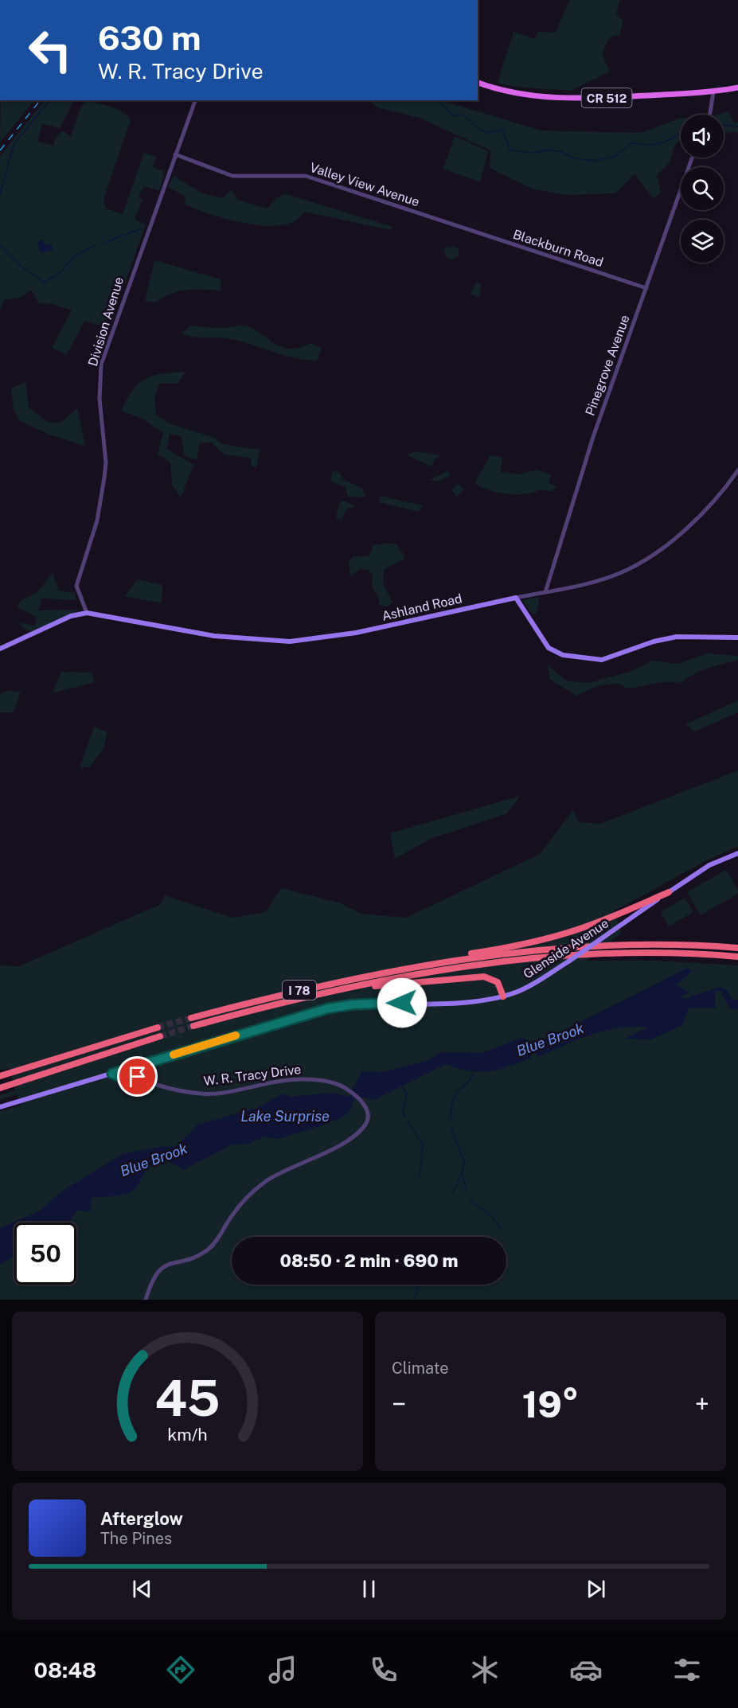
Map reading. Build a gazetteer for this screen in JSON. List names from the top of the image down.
{
  "streets": {
    "highway": ["I 78"],
    "main road": ["CR 512", "Ashland Road", "Glenside Avenue"],
    "street": [
      "Valley View Avenue",
      "Blackburn Road",
      "Division Avenue",
      "Pinegrove Avenue",
      "W. R. Tracy Drive"
    ]
  },
  "crossings": [
    ["Valley View Avenue", "Blackburn Road"],
    ["Valley View Avenue", "Division Avenue"],
    ["Blackburn Road", "Pinegrove Avenue"],
    ["Division Avenue", "Ashland Road"],
    ["Pinegrove Avenue", "Ashland Road"],
    ["Glenside Avenue", "W. R. Tracy Drive"]
  ],
  "water": ["Blue Brook", "Lake Surprise"],
  "page": {
    "turn": ["630 m", "W. R. Tracy Drive"],
    "limit": "50",
    "trip": "08:50 · 2 min · 690 m",
    "tile": "Climate",
    "heat": ["−", "19°", "+"],
    "song": ["Afterglow", "The Pines"],
    "tabs": "08:48",
    "gauge": ["45", "km/h"]
  }
}
